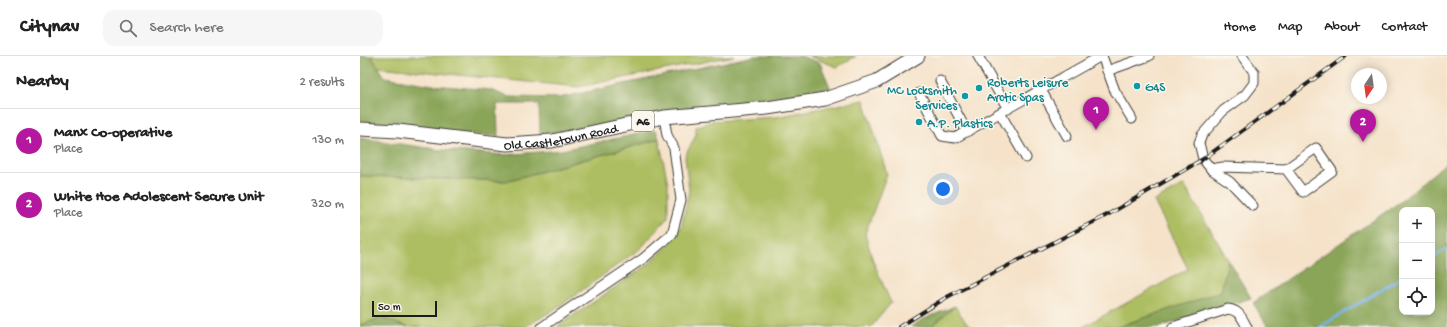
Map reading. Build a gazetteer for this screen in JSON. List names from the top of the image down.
{
  "streets": {
    "highway": ["A6", "Old Castletown Road"]
  },
  "places": [
    "G4S",
    "Roberts Leisure Arctic Spas",
    "MC Locksmith Services",
    "A.P. Plastics"
  ],
  "scale_bar": "50 m",
  "north": "bottom",
  "page": {
    "header": "Citynav",
    "search": "Search here",
    "nav": [
      "Home",
      "Map",
      "About",
      "Contact"
    ],
    "heading": ["Nearby", "2 results"],
    "pins": ["1", "2"],
    "list": [
      {
        "mark": "1",
        "name": "Manx Co-operative",
        "note": "Place",
        "value": "130 m"
      },
      {
        "mark": "2",
        "name": "White Hoe Adolescent Secure Unit",
        "note": "Place",
        "value": "320 m"
      }
    ],
    "map_buttons": ["+", "−"],
    "scale": "50 m"
  }
}
